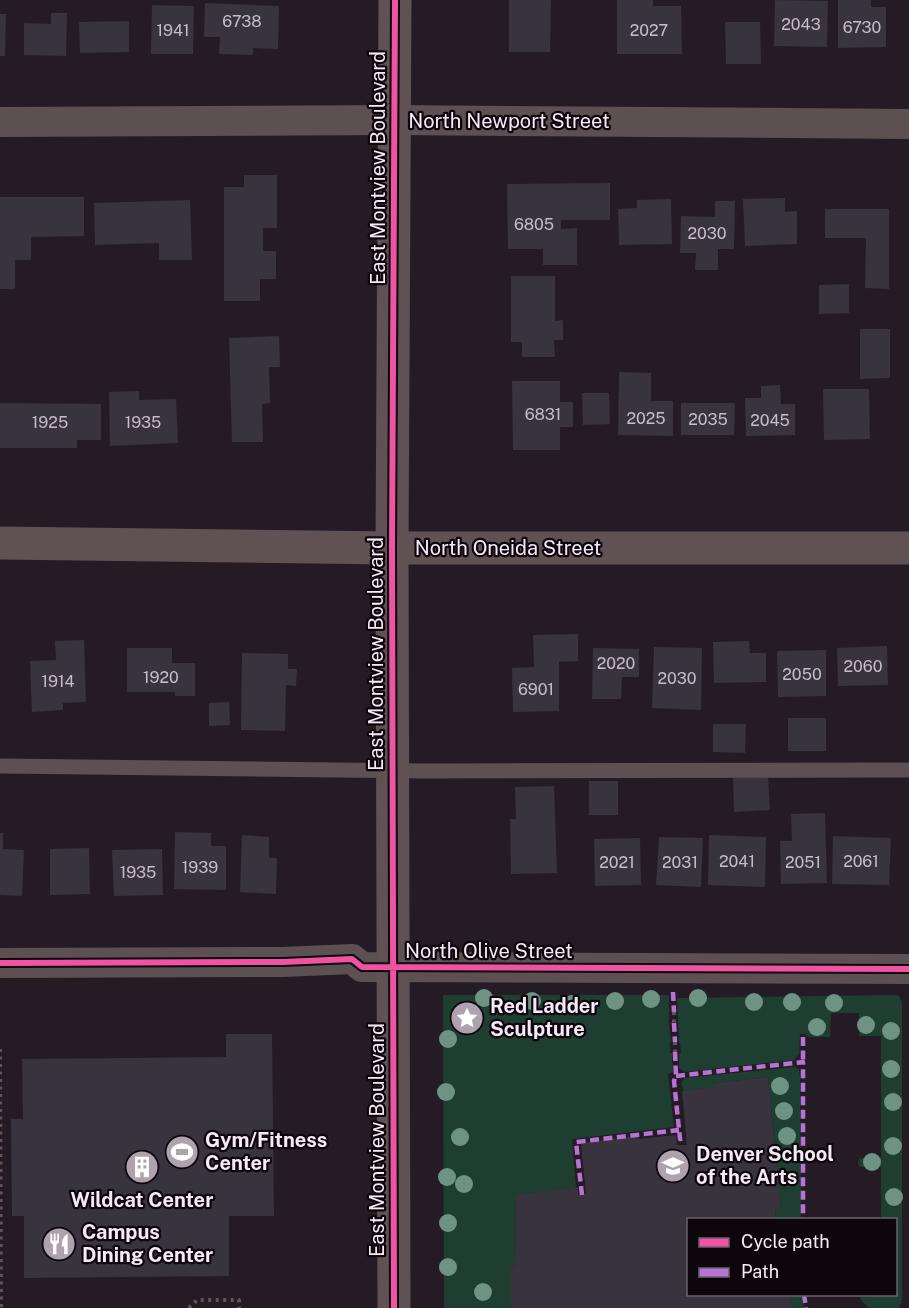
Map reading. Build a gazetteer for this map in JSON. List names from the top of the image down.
{
  "streets": {
    "main road": ["East Montview Boulevard", "North Oneida Street"],
    "street": ["North Newport Street", "North Olive Street"]
  },
  "crossings": [
    ["North Newport Street", "East Montview Boulevard"],
    ["East Montview Boulevard", "North Oneida Street"],
    ["East Montview Boulevard", "North Olive Street"]
  ],
  "places": {
    "place": ["Red Ladder Sculpture"],
    "sports": ["Gym/Fitness Center"],
    "school or university": ["Denver School of the Arts"],
    "building": ["Wildcat Center"],
    "restaurant": ["Campus Dining Center"]
  },
  "house_numbers": [
    "6738",
    "2043",
    "6730",
    "1941",
    "2027",
    "6805",
    "2030",
    "6831",
    "2025",
    "2035",
    "2045",
    "1925",
    "1935",
    "2020",
    "2060",
    "2050",
    "1920",
    "2030",
    "1914",
    "6901",
    "2041",
    "2061",
    "2021",
    "2031",
    "2051",
    "1939",
    "1935"
  ],
  "legend": ["Cycle path", "Path"]
}
